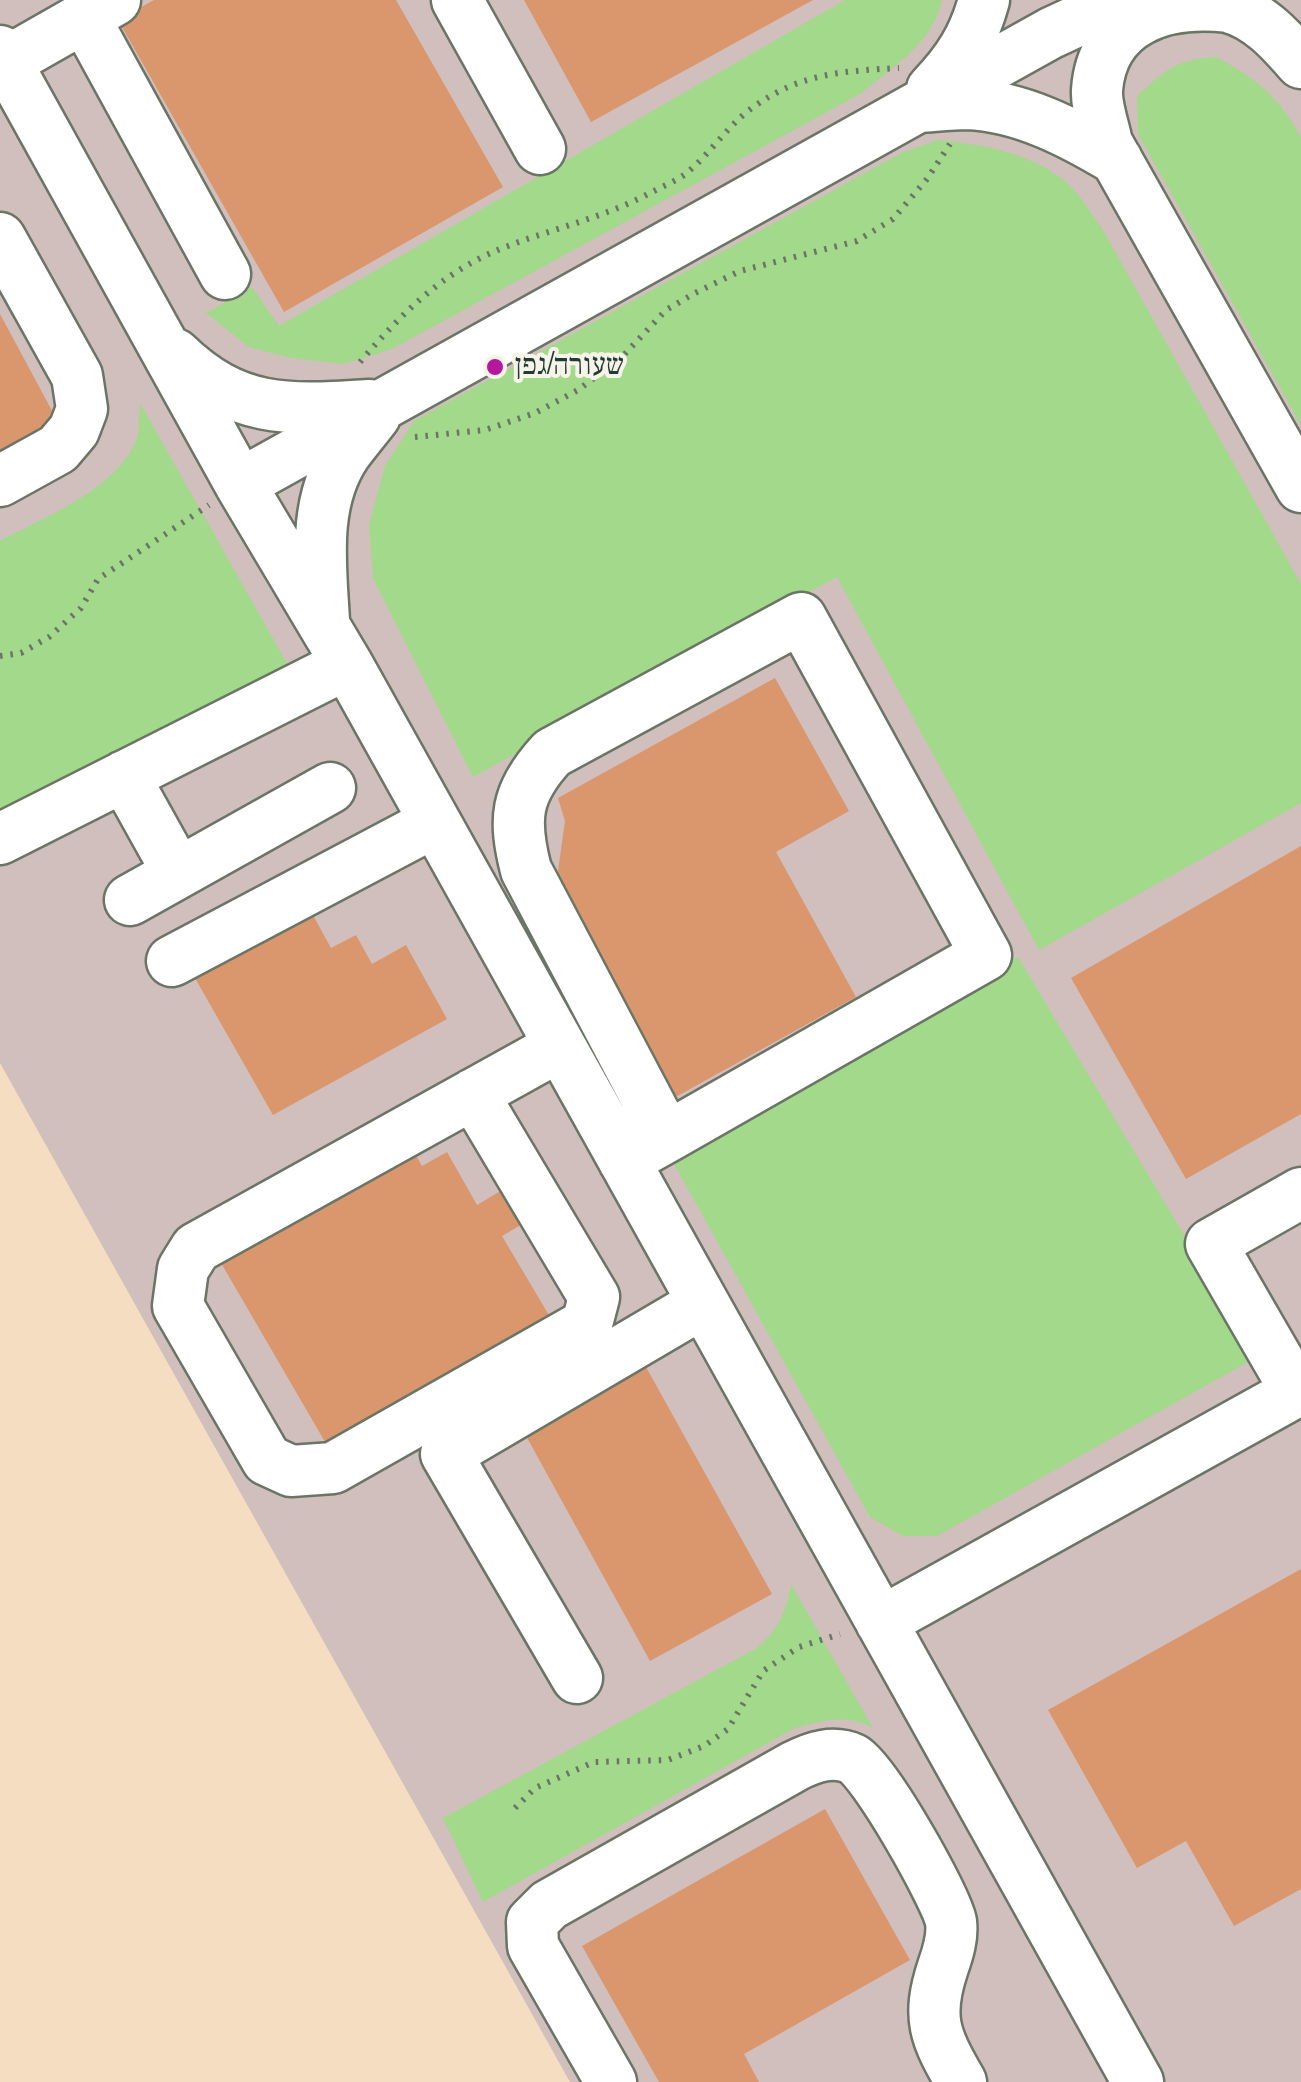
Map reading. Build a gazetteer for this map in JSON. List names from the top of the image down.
{
  "places": ["שעורה/גפן"]
}
